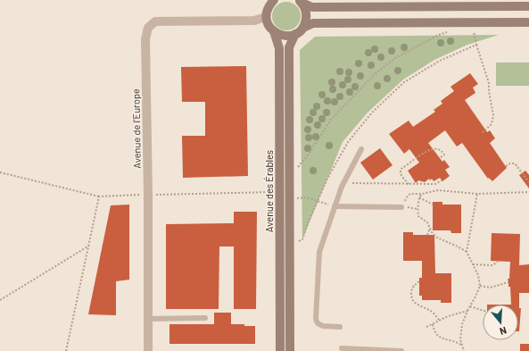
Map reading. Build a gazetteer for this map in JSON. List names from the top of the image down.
{
  "streets": {
    "main road": ["Avenue des Érables"],
    "street": ["Avenue de l'Europe"]
  },
  "crossings": [
    ["Avenue de l'Europe", "Avenue des Érables"]
  ],
  "north": "bottom"
}
